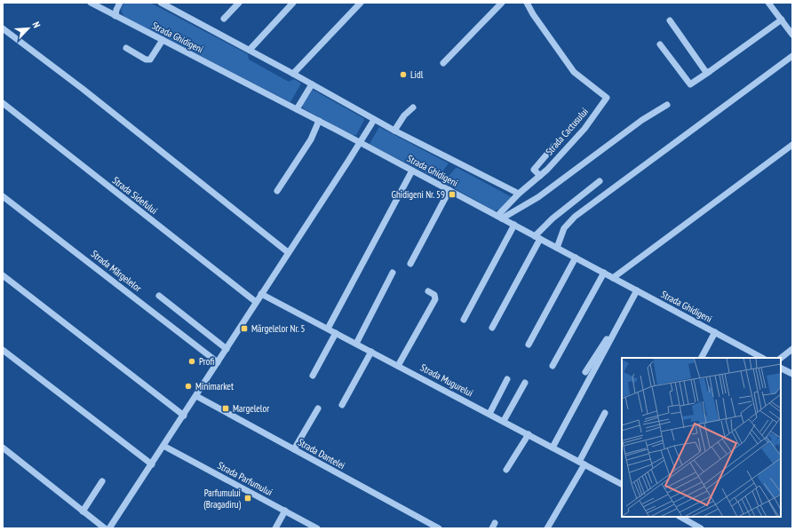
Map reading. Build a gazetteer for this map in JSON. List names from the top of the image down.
{
  "streets": {
    "street": [
      "Strada Ghidigeni",
      "Strada Cactusului",
      "Strada Sidefului",
      "Strada Mărgelelor",
      "Strada Mugurelui",
      "Strada Dantelei",
      "Strada Parfumului"
    ]
  },
  "crossings": [
    ["Strada Ghidigeni", "Strada Cactusului"]
  ],
  "places": {
    "other": ["Lidl", "Profi", "Minimarket"],
    "transit": [
      "Ghidigeni Nr. 59",
      "Mărgelelor Nr. 5",
      "Margelelor",
      "Parfumului (Bragadiru)"
    ]
  },
  "north": "top right"
}
